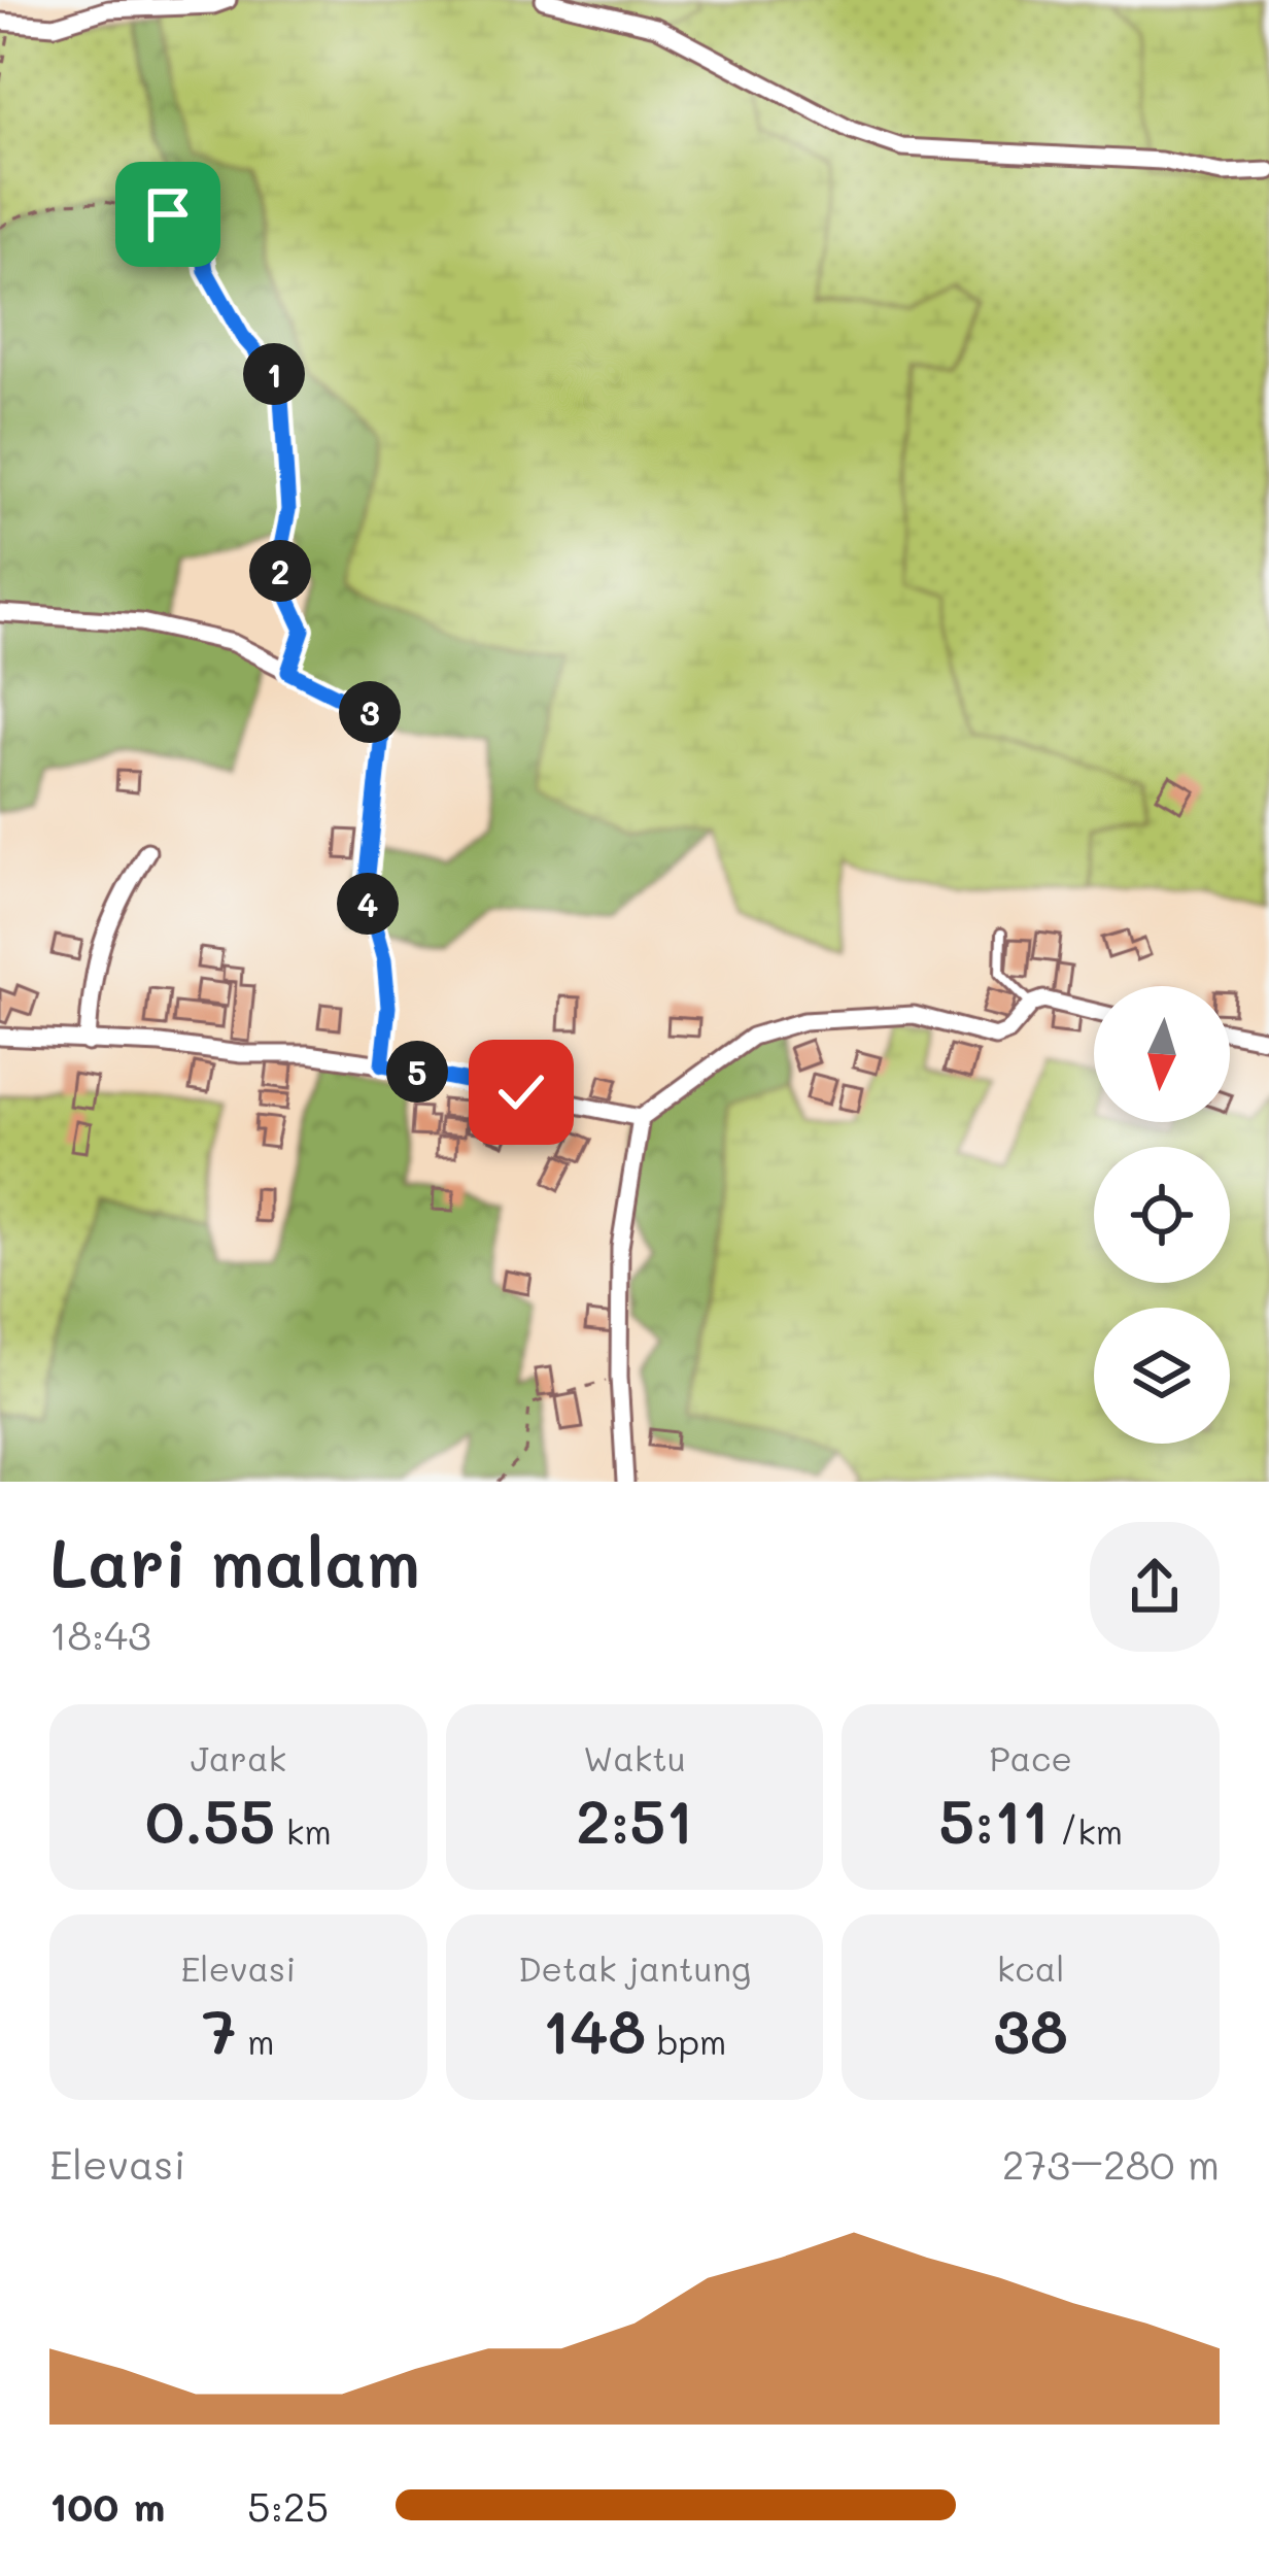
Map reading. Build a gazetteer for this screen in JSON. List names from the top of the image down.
{
  "north": "bottom",
  "page": {
    "pins": [
      "1",
      "2",
      "3",
      "4",
      "5"
    ],
    "heading": ["Lari malam", "18:43"],
    "stats": [
      ["Jarak", "0.55 km"],
      ["Waktu", "2:51"],
      ["Pace", "5:11 /km"],
      ["Elevasi", "7 m"],
      ["Detak jantung", "148 bpm"],
      ["kcal", "38"]
    ],
    "chart": ["Elevasi", "273–280 m"],
    "list": [
      {
        "name": "100 m",
        "note": "5:25"
      }
    ]
  }
}
